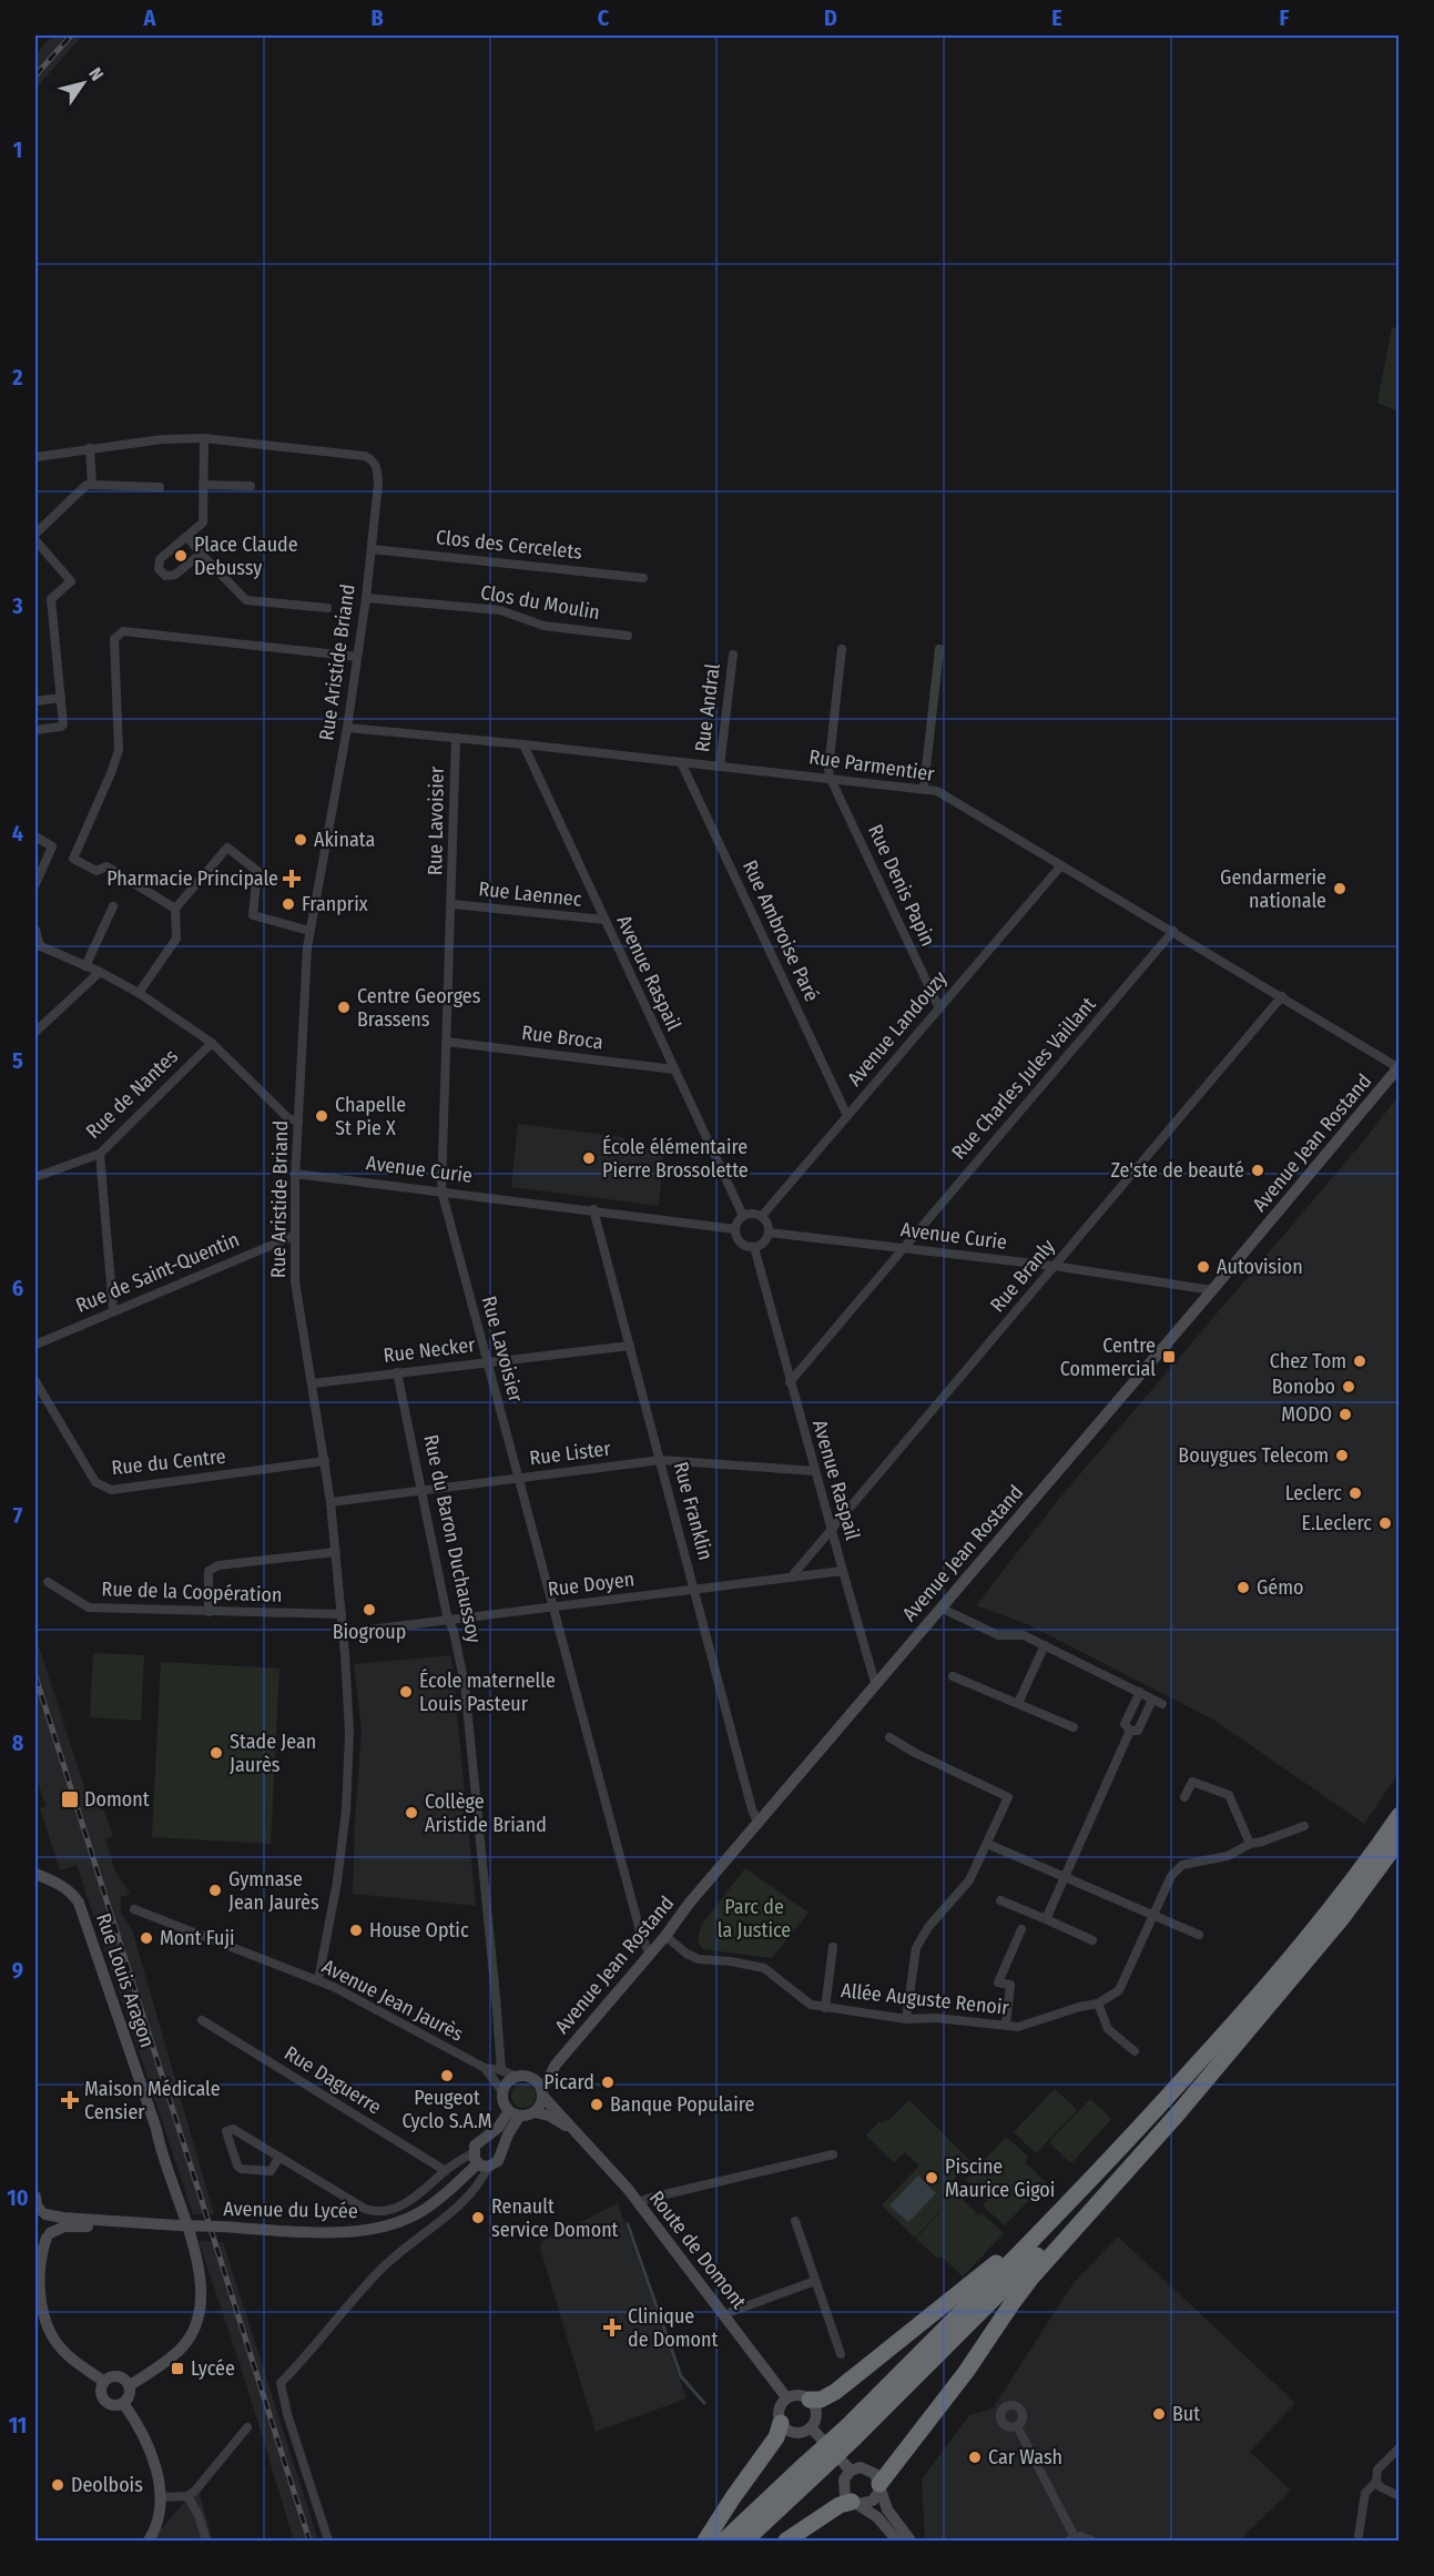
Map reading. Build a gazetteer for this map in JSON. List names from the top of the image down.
{
  "streets": {
    "street": [
      "Clos des Cercelets",
      "Clos du Moulin",
      "Rue Aristide Briand",
      "Rue Andral",
      "Rue Parmentier",
      "Rue Lavoisier",
      "Rue Denis Papin",
      "Rue Laennec",
      "Rue Ambroise Paré",
      "Avenue Raspail",
      "Avenue Landouzy",
      "Rue Broca",
      "Rue Charles Jules Vaillant",
      "Rue de Nantes",
      "Avenue Jean Rostand",
      "Avenue Curie",
      "Rue de Saint-Quentin",
      "Rue Branly",
      "Rue Necker",
      "Rue Lister",
      "Rue du Centre",
      "Rue Franklin",
      "Rue du Baron Duchaussoy",
      "Rue Doyen",
      "Rue de la Coopération",
      "Rue Louis Aragon",
      "Allée Auguste Renoir",
      "Avenue Jean Jaurès",
      "Rue Daguerre",
      "Avenue du Lycée",
      "Route de Domont"
    ]
  },
  "crossings": [
    ["Clos des Cercelets", "Rue Aristide Briand"],
    ["Clos du Moulin", "Rue Aristide Briand"],
    ["Rue Aristide Briand", "Rue Parmentier"],
    ["Rue Aristide Briand", "Avenue Curie"],
    ["Rue Aristide Briand", "Rue de Saint-Quentin"],
    ["Rue Aristide Briand", "Rue Necker"],
    ["Rue Aristide Briand", "Rue Lister"],
    ["Rue Aristide Briand", "Rue du Centre"],
    ["Rue Aristide Briand", "Rue Doyen"],
    ["Rue Aristide Briand", "Rue de la Coopération"],
    ["Rue Aristide Briand", "Avenue Jean Jaurès"],
    ["Rue Andral", "Rue Parmentier"],
    ["Rue Parmentier", "Rue Lavoisier"],
    ["Rue Parmentier", "Rue Denis Papin"],
    ["Rue Parmentier", "Rue Ambroise Paré"],
    ["Rue Parmentier", "Avenue Raspail"],
    ["Rue Parmentier", "Avenue Landouzy"],
    ["Rue Parmentier", "Rue Charles Jules Vaillant"],
    ["Rue Parmentier", "Avenue Jean Rostand"],
    ["Rue Parmentier", "Rue Branly"],
    ["Rue Lavoisier", "Rue Laennec"],
    ["Rue Lavoisier", "Rue Broca"],
    ["Rue Lavoisier", "Avenue Jean Rostand"],
    ["Rue Lavoisier", "Avenue Curie"],
    ["Rue Lavoisier", "Rue Necker"],
    ["Rue Lavoisier", "Rue Lister"],
    ["Rue Lavoisier", "Rue Doyen"],
    ["Rue Denis Papin", "Avenue Landouzy"],
    ["Rue Laennec", "Avenue Raspail"],
    ["Rue Ambroise Paré", "Avenue Landouzy"],
    ["Avenue Raspail", "Avenue Landouzy"],
    ["Avenue Raspail", "Rue Broca"],
    ["Avenue Raspail", "Rue Charles Jules Vaillant"],
    ["Avenue Raspail", "Avenue Jean Rostand"],
    ["Avenue Raspail", "Avenue Curie"],
    ["Avenue Raspail", "Rue Branly"],
    ["Avenue Raspail", "Rue Lister"],
    ["Avenue Raspail", "Rue Doyen"],
    ["Avenue Landouzy", "Avenue Curie"],
    ["Rue Charles Jules Vaillant", "Avenue Curie"],
    ["Avenue Jean Rostand", "Avenue Curie"],
    ["Avenue Jean Rostand", "Rue Franklin"],
    ["Avenue Jean Rostand", "Allée Auguste Renoir"],
    ["Avenue Jean Rostand", "Avenue Jean Jaurès"],
    ["Avenue Jean Rostand", "Avenue du Lycée"],
    ["Avenue Jean Rostand", "Route de Domont"],
    ["Avenue Curie", "Rue Branly"],
    ["Avenue Curie", "Rue Franklin"],
    ["Rue Branly", "Rue Doyen"],
    ["Rue Necker", "Rue Franklin"],
    ["Rue Necker", "Rue du Baron Duchaussoy"],
    ["Rue Lister", "Rue Franklin"],
    ["Rue Lister", "Rue du Baron Duchaussoy"],
    ["Rue Franklin", "Rue Doyen"],
    ["Rue du Baron Duchaussoy", "Rue Doyen"],
    ["Rue du Baron Duchaussoy", "Avenue Jean Jaurès"],
    ["Avenue Jean Jaurès", "Avenue du Lycée"],
    ["Avenue Jean Jaurès", "Route de Domont"],
    ["Avenue du Lycée", "Route de Domont"]
  ],
  "parks": ["Parc de la Justice"],
  "places": {
    "other": [
      "Place Claude Debussy",
      "Akinata",
      "Gendarmerie nationale",
      "Franprix",
      "Centre Georges Brassens",
      "Chapelle St Pie X",
      "École élémentaire Pierre Brossolette",
      "Ze'ste de beauté",
      "Autovision",
      "Chez Tom",
      "Bonobo",
      "MODO",
      "Bouygues Telecom",
      "Leclerc",
      "E.Leclerc",
      "Gémo",
      "Biogroup",
      "École maternelle Louis Pasteur",
      "Stade Jean Jaurès",
      "Collège Aristide Briand",
      "Gymnase Jean Jaurès",
      "House Optic",
      "Mont Fuji",
      "Peugeot Cyclo S.A.M",
      "Picard",
      "Banque Populaire",
      "Piscine Maurice Gigoi",
      "Renault service Domont",
      "But",
      "Car Wash",
      "Deolbois"
    ],
    "health": ["Pharmacie Principale", "Maison Médicale Censier", "Clinique de Domont"],
    "transit": ["Centre Commercial", "Domont", "Lycée"]
  },
  "north": "top right",
  "grid": {
    "columns": [
      "A",
      "B",
      "C",
      "D",
      "E",
      "F"
    ],
    "rows": [
      "1",
      "2",
      "3",
      "4",
      "5",
      "6",
      "7",
      "8",
      "9",
      "10",
      "11"
    ]
  }
}
